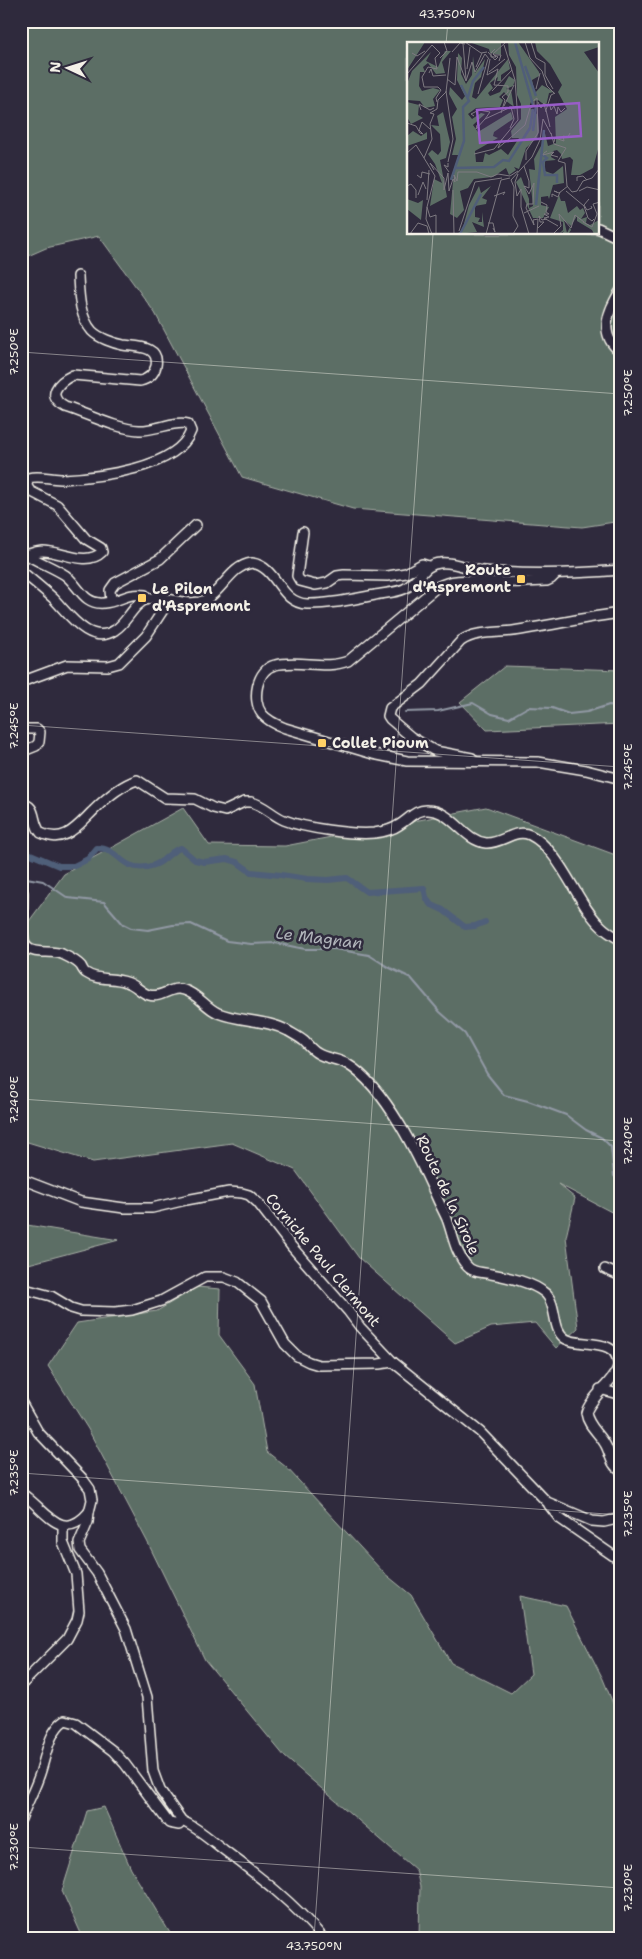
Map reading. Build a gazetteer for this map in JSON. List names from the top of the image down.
{
  "streets": {
    "street": ["Route de la Sirole", "Corniche Paul Clermont"]
  },
  "water": ["Le Magnan"],
  "places": {
    "transit": ["Route d'Aspremont", "Le Pilon d'Aspremont", "Collet Pioum"]
  },
  "north": "left",
  "coordinates": [
    "43.750°N",
    "7.250°E",
    "7.245°E",
    "7.240°E",
    "7.235°E",
    "7.230°E"
  ]
}
